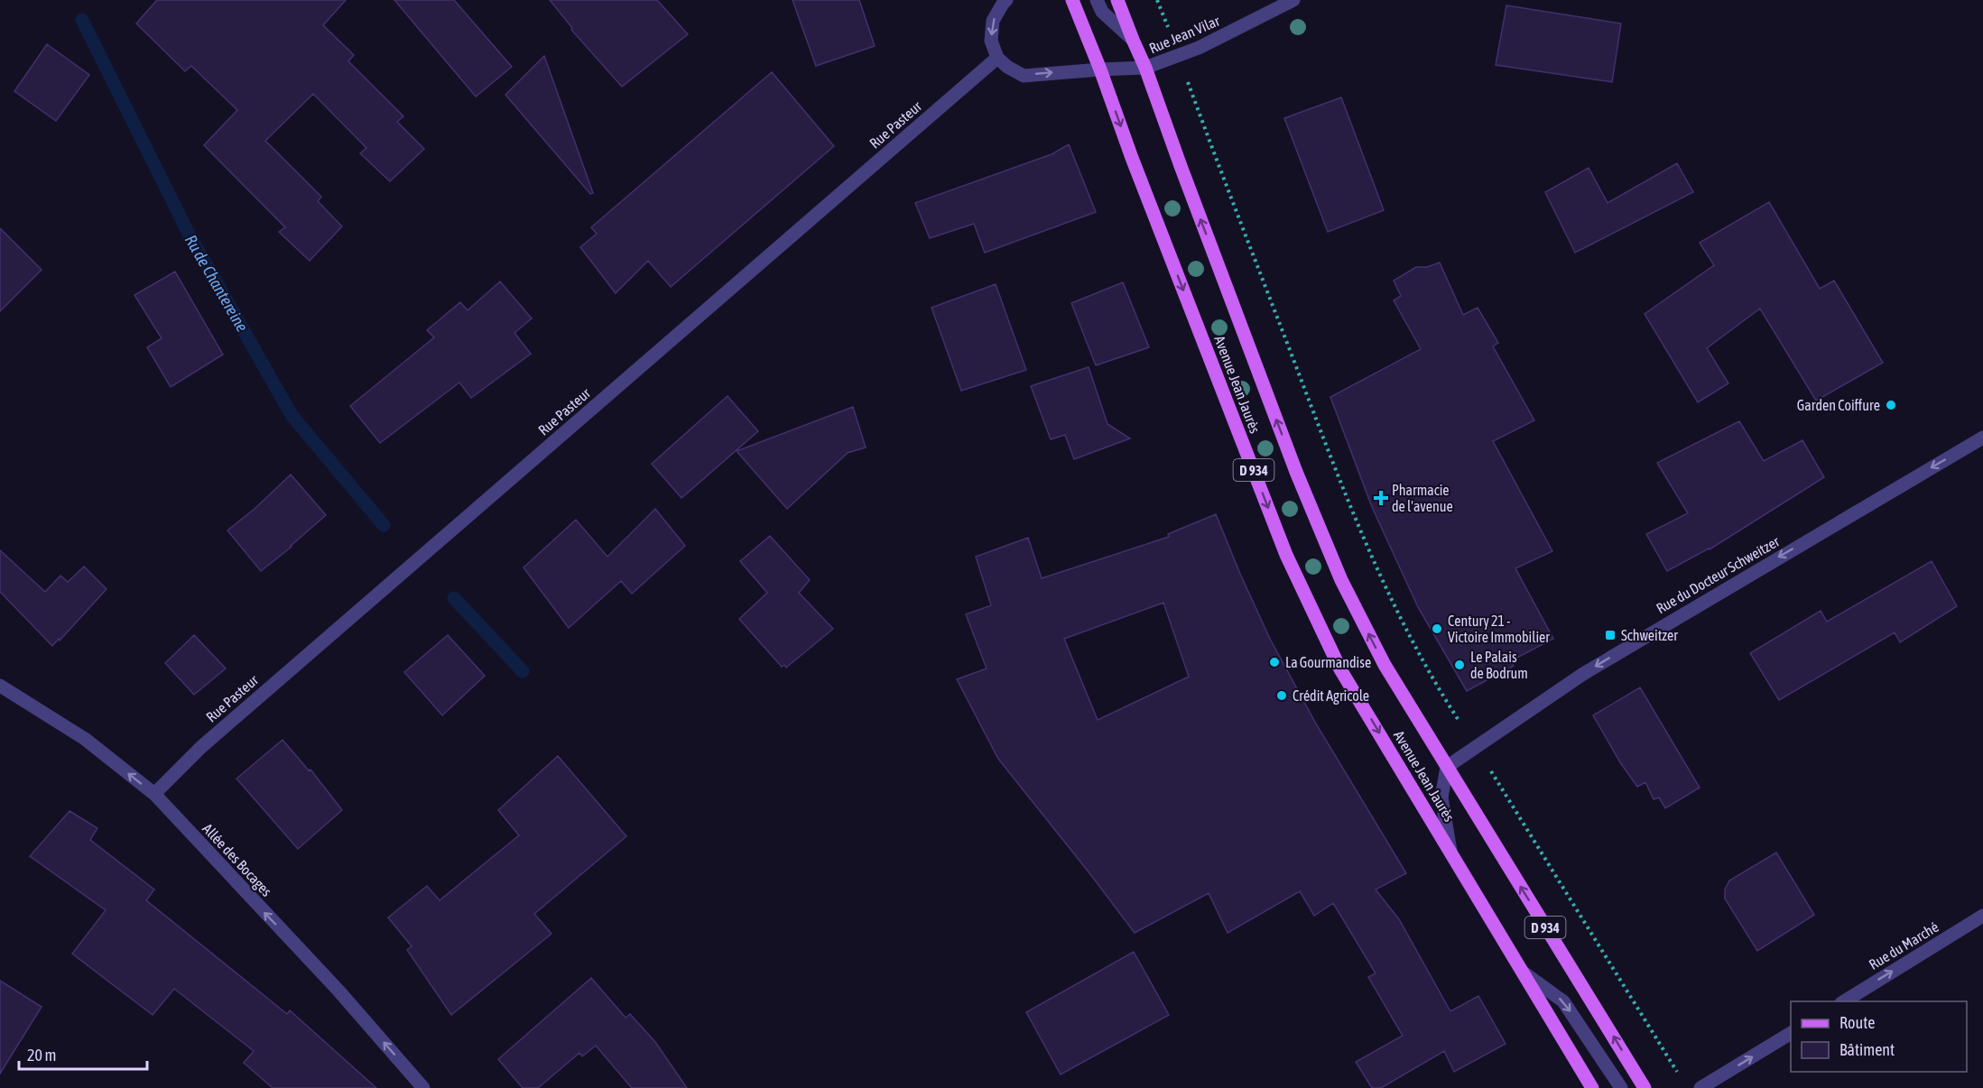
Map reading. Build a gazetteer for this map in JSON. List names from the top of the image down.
{
  "streets": {
    "main road": ["Avenue Jean Jaurès", "D 934"],
    "street": [
      "Rue Jean Vilar",
      "Rue Pasteur",
      "Rue du Docteur Schweitzer",
      "Allée des Bocages",
      "Rue du Marché"
    ]
  },
  "crossings": [
    ["Rue Jean Vilar", "Rue Pasteur"],
    ["Rue Jean Vilar", "Avenue Jean Jaurès"],
    ["Rue Pasteur", "Allée des Bocages"],
    ["Avenue Jean Jaurès", "Rue du Docteur Schweitzer"]
  ],
  "one_way": ["Rue du Docteur Schweitzer", "Allée des Bocages", "Rue du Marché"],
  "water": ["Ru de Chantereine"],
  "places": {
    "other": [
      "Garden Coiffure",
      "Century 21 - Victoire Immobilier",
      "La Gourmandise",
      "Le Palais de Bodrum",
      "Crédit Agricole"
    ],
    "health": ["Pharmacie de l'avenue"],
    "transit": ["Schweitzer"]
  },
  "legend": ["Route", "Bâtiment"],
  "scale_bar": "20 m"
}
